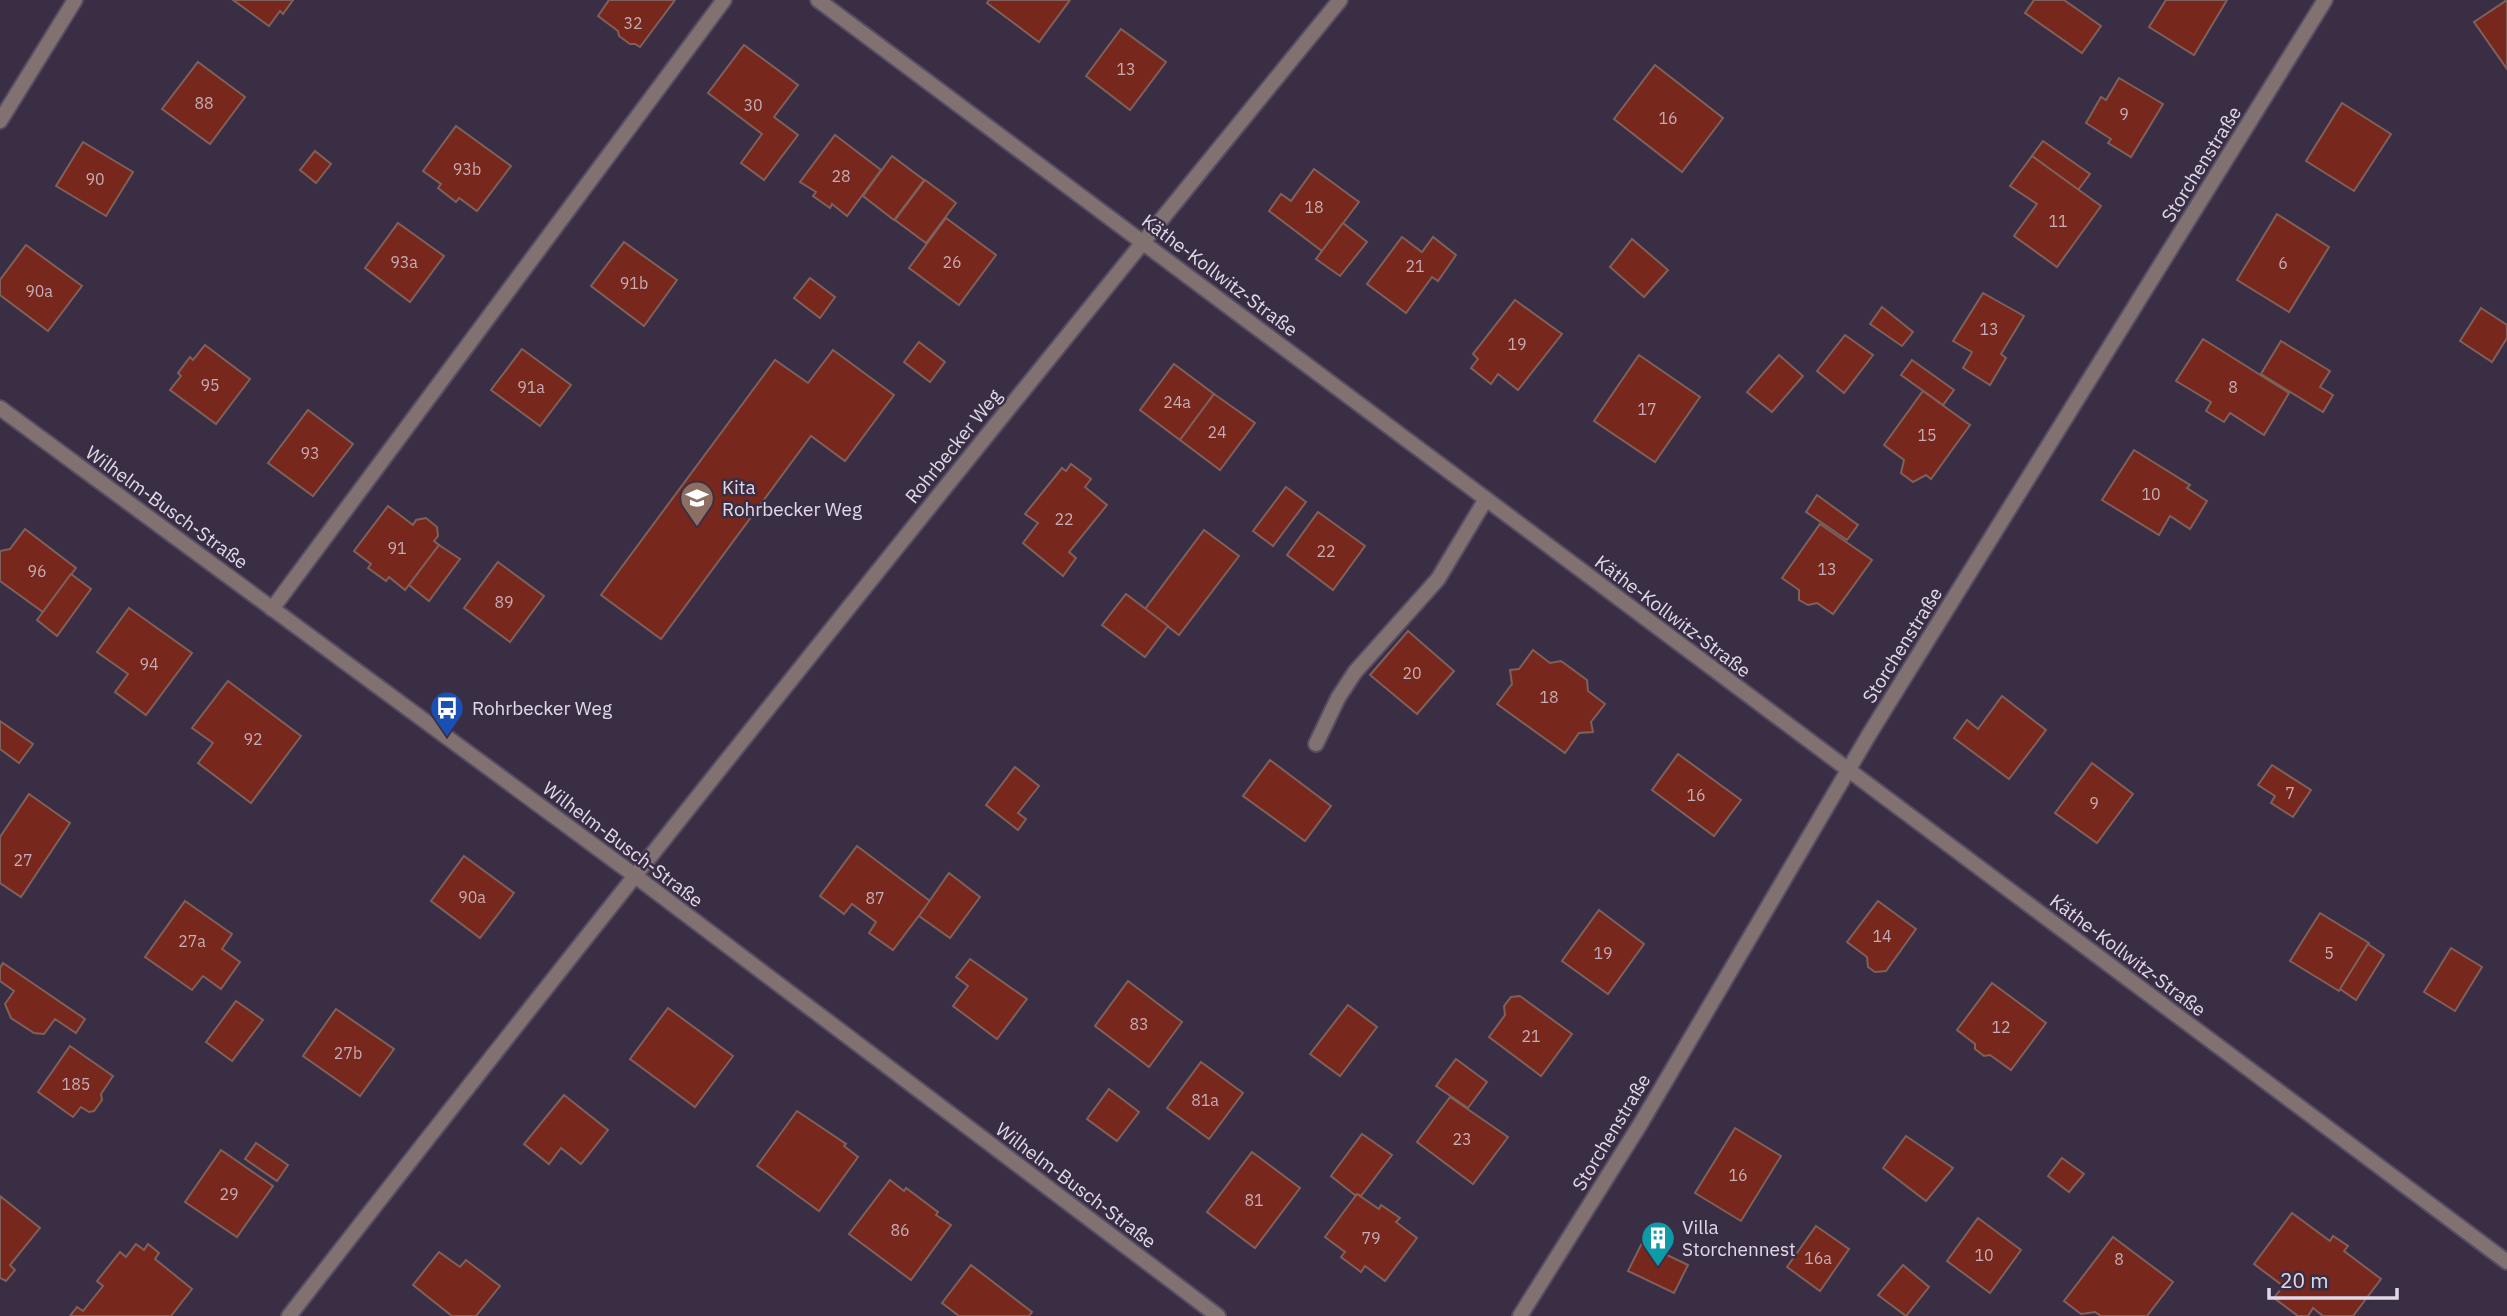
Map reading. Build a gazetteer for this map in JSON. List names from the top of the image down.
{
  "streets": {
    "street": [
      "Storchenstraße",
      "Käthe-Kollwitz-Straße",
      "Rohrbecker Weg",
      "Wilhelm-Busch-Straße"
    ]
  },
  "crossings": [
    ["Storchenstraße", "Käthe-Kollwitz-Straße"],
    ["Käthe-Kollwitz-Straße", "Rohrbecker Weg"],
    ["Rohrbecker Weg", "Wilhelm-Busch-Straße"]
  ],
  "places": {
    "school or university": ["Kita Rohrbecker Weg"],
    "bus stop": ["Rohrbecker Weg"],
    "building": ["Villa Storchennest"]
  },
  "house_numbers": [
    "32",
    "13",
    "88",
    "30",
    "9",
    "16",
    "93b",
    "28",
    "90",
    "18",
    "11",
    "93a",
    "26",
    "6",
    "21",
    "91b",
    "90a",
    "13",
    "19",
    "95",
    "91a",
    "8",
    "24a",
    "17",
    "24",
    "15",
    "93",
    "10",
    "22",
    "91",
    "22",
    "13",
    "96",
    "89",
    "94",
    "20",
    "18",
    "92",
    "7",
    "16",
    "9",
    "27",
    "90a",
    "87",
    "14",
    "27a",
    "19",
    "5",
    "83",
    "12",
    "21",
    "27b",
    "185",
    "81a",
    "23",
    "16",
    "29",
    "81",
    "86",
    "79",
    "10",
    "16a",
    "8"
  ],
  "scale_bar": "20 m"
}
